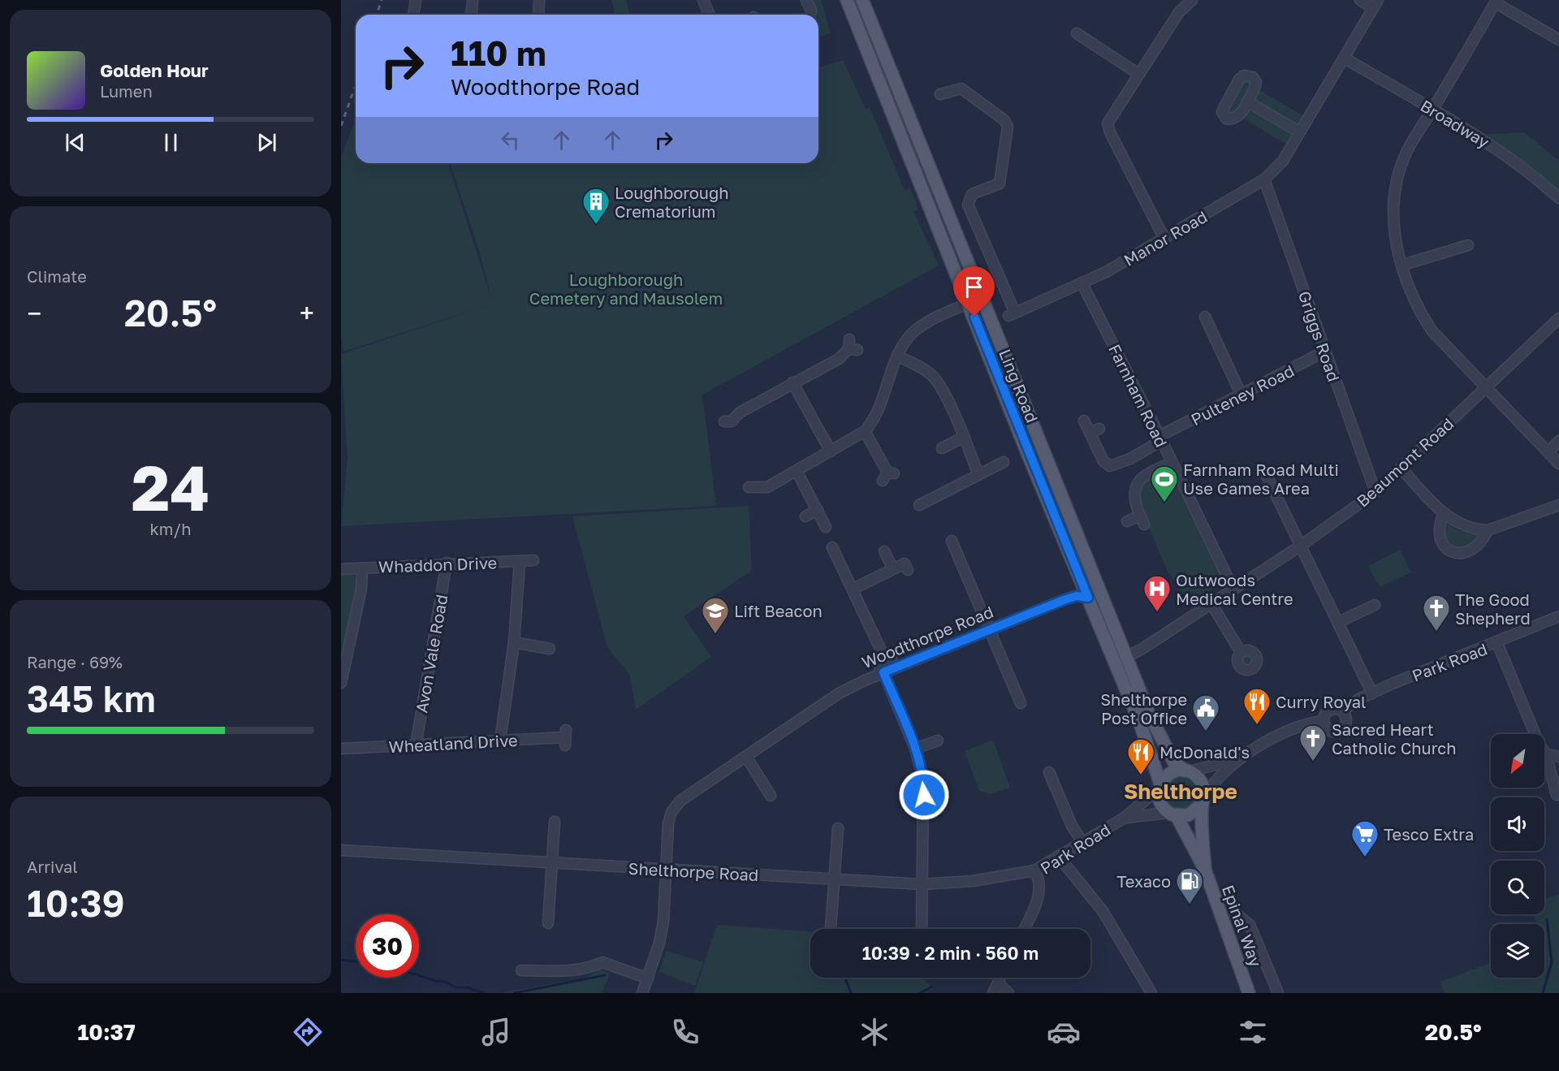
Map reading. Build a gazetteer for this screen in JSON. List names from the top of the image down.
{
  "streets": {
    "main road": ["Ling Road", "Epinal Way"],
    "street": [
      "Broadway",
      "Manor Road",
      "Griggs Road",
      "Pulteney Road",
      "Farnham Road",
      "Beaumont Road",
      "Whaddon Drive",
      "Woodthorpe Road",
      "Avon Vale Road",
      "Park Road",
      "Wheatland Drive",
      "Shelthorpe Road"
    ]
  },
  "crossings": [
    ["Broadway", "Manor Road"],
    ["Manor Road", "Griggs Road"],
    ["Manor Road", "Farnham Road"],
    ["Griggs Road", "Pulteney Road"],
    ["Griggs Road", "Beaumont Road"],
    ["Ling Road", "Beaumont Road"],
    ["Ling Road", "Woodthorpe Road"],
    ["Ling Road", "Park Road"],
    ["Ling Road", "Epinal Way"],
    ["Pulteney Road", "Farnham Road"],
    ["Farnham Road", "Beaumont Road"],
    ["Whaddon Drive", "Avon Vale Road"],
    ["Woodthorpe Road", "Shelthorpe Road"],
    ["Avon Vale Road", "Wheatland Drive"],
    ["Park Road", "Shelthorpe Road"],
    ["Park Road", "Epinal Way"]
  ],
  "districts": ["Shelthorpe"],
  "parks": ["Loughborough Cemetery and Mausolem"],
  "places": {
    "building": ["Loughborough Crematorium"],
    "sports": ["Farnham Road Multi Use Games Area"],
    "hospital": ["Outwoods Medical Centre"],
    "church": ["The Good Shepherd", "Sacred Heart Catholic Church"],
    "school or university": ["Lift Beacon"],
    "restaurant": ["Curry Royal", "McDonald's"],
    "public building": ["Shelthorpe Post Office"],
    "supermarket": ["Tesco Extra"],
    "fuel station": ["Texaco"]
  },
  "north": "bottom left",
  "page": {
    "turn": ["110 m", "Woodthorpe Road"],
    "song": ["Golden Hour", "Lumen"],
    "tile": [
      "Climate",
      ["24", "km/h"],
      ["Range · 69%", "345 km"],
      ["Arrival", "10:39"]
    ],
    "heat": ["−", "20.5°", "+"],
    "limit": "30",
    "trip": "10:39 · 2 min · 560 m",
    "tabs": ["10:37", "20.5°"]
  }
}
